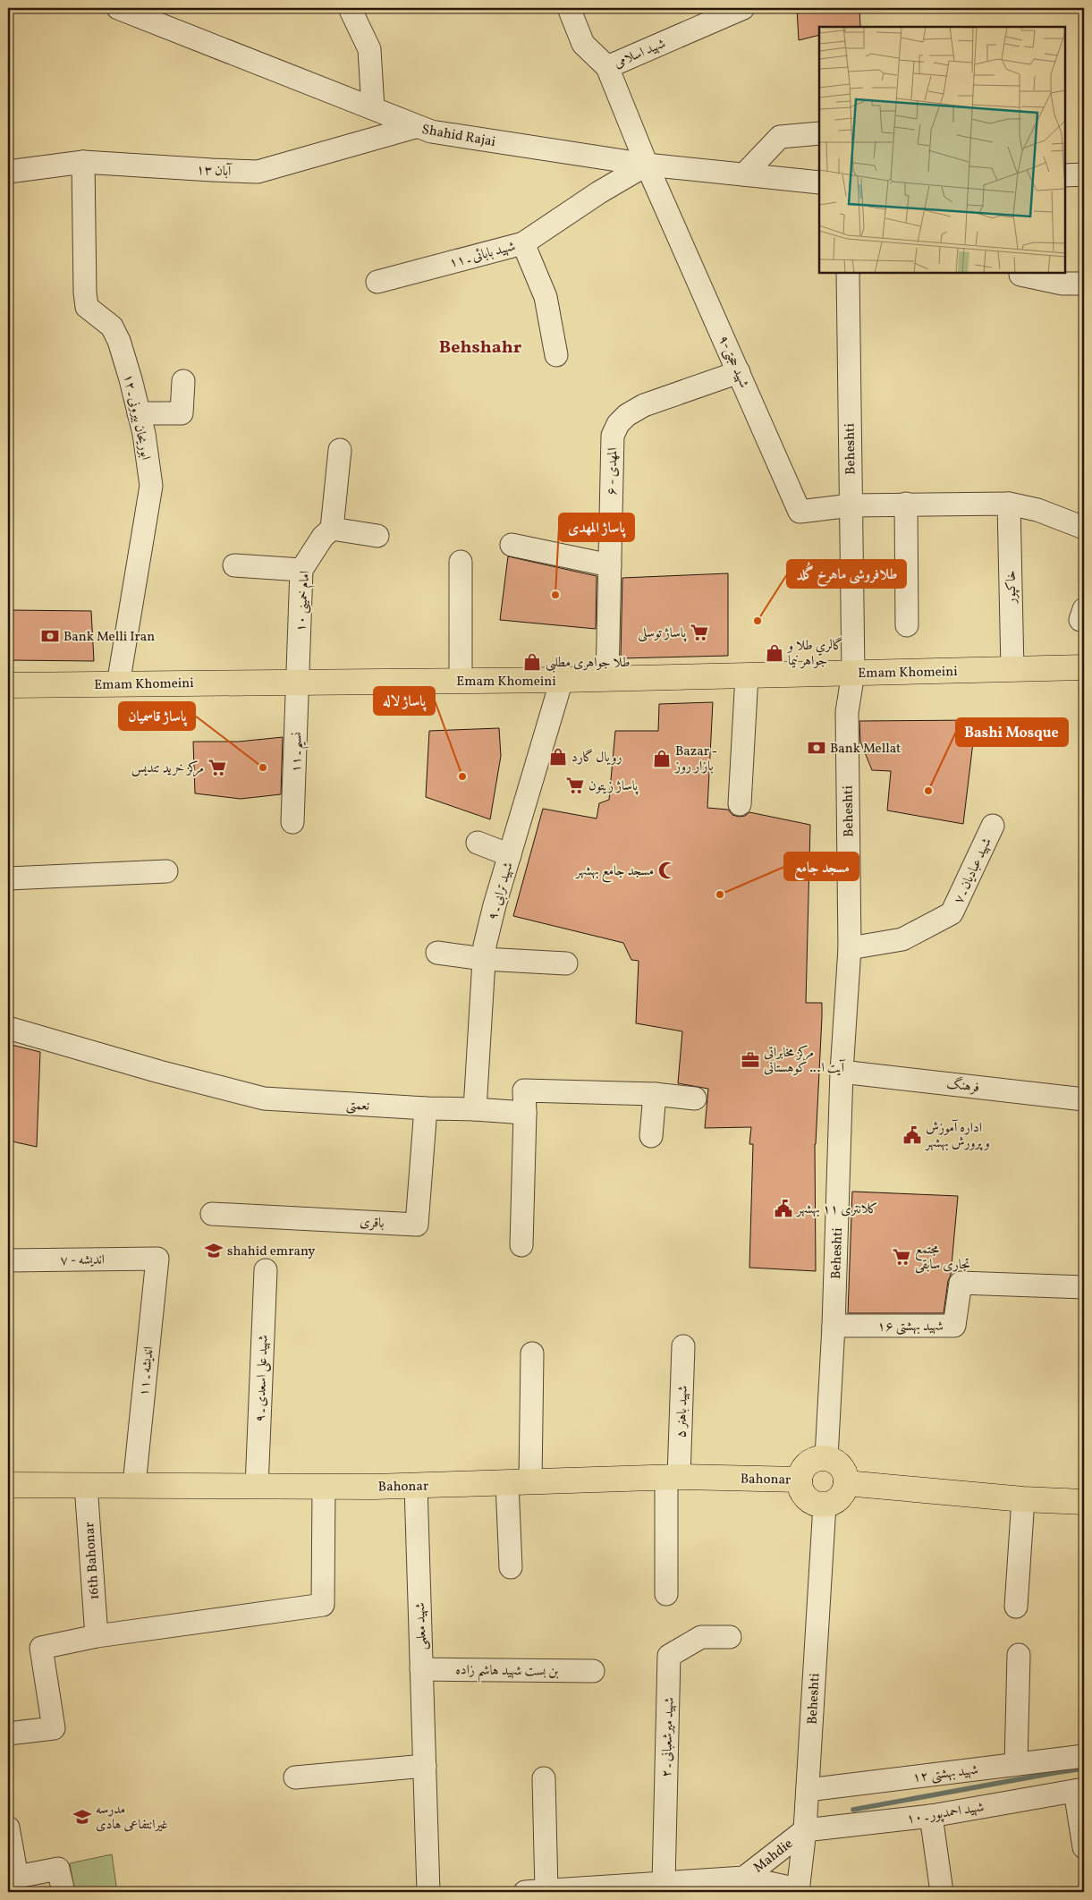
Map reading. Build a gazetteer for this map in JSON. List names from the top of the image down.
{
  "streets": {
    "main road": ["Emam Khomeini", "Bahonar"],
    "street": [
      "شهید اسلامی",
      "Shahid Rajai",
      "۱۳ آبان",
      "شهید بابائی ـ ۱۱",
      "شهید حجتی-۹",
      "ابوریحان بیرونی ـ ۱۲",
      "Beheshti",
      "المهدی - ۶",
      "خاکپور",
      "امام خمینی ۱۰",
      "نسیم ـ ۱۱",
      "شهید عبادیان ـ ۷",
      "شهید ترابی ـ ۹",
      "فرهنگ",
      "نعمتی",
      "باقری",
      "اندیشه - ۷",
      "شهید بهشتی ۱۶",
      "اندیشه ـ ۱۱",
      "شهید علی اسعدی ـ ۹",
      "شهید باهنر ۵",
      "16th Bahonar",
      "شهید معلمی",
      "بن بست شهید هاشم زاده",
      "شهید میرشعبانی ـ ۲",
      "شهید بهشتی ۱۲",
      "شهید احمدپور ـ ۱۰",
      "Mahdie"
    ]
  },
  "crossings": [
    ["شهید اسلامی", "Shahid Rajai"],
    ["شهید اسلامی", "شهید بابائی ـ ۱۱"],
    ["شهید اسلامی", "شهید حجتی-۹"],
    ["Shahid Rajai", "۱۳ آبان"],
    ["Shahid Rajai", "شهید بابائی ـ ۱۱"],
    ["Shahid Rajai", "شهید حجتی-۹"],
    ["۱۳ آبان", "ابوریحان بیرونی ـ ۱۲"],
    ["شهید بابائی ـ ۱۱", "شهید حجتی-۹"],
    ["شهید حجتی-۹", "Beheshti"],
    ["شهید حجتی-۹", "المهدی - ۶"],
    ["ابوریحان بیرونی ـ ۱۲", "Emam Khomeini"],
    ["Beheshti", "Emam Khomeini"],
    ["Beheshti", "شهید عبادیان ـ ۷"],
    ["Beheshti", "فرهنگ"],
    ["Beheshti", "شهید بهشتی ۱۶"],
    ["Beheshti", "Bahonar"],
    ["Beheshti", "شهید بهشتی ۱۲"],
    ["Beheshti", "شهید احمدپور ـ ۱۰"],
    ["Beheshti", "Mahdie"],
    ["المهدی - ۶", "Emam Khomeini"],
    ["خاکپور", "Emam Khomeini"],
    ["امام خمینی ۱۰", "Emam Khomeini"],
    ["امام خمینی ۱۰", "نسیم ـ ۱۱"],
    ["Emam Khomeini", "نسیم ـ ۱۱"],
    ["Emam Khomeini", "شهید ترابی ـ ۹"],
    ["شهید ترابی ـ ۹", "نعمتی"],
    ["نعمتی", "باقری"],
    ["اندیشه - ۷", "اندیشه ـ ۱۱"],
    ["اندیشه ـ ۱۱", "Bahonar"],
    ["شهید علی اسعدی ـ ۹", "Bahonar"],
    ["شهید باهنر ۵", "Bahonar"],
    ["Bahonar", "16th Bahonar"],
    ["Bahonar", "شهید معلمی"],
    ["شهید معلمی", "بن بست شهید هاشم زاده"],
    ["شهید میرشعبانی ـ ۲", "Mahdie"],
    ["شهید احمدپور ـ ۱۰", "Mahdie"]
  ],
  "districts": ["Behshahr"],
  "places": {
    "other": [
      "پاساژ المهدی",
      "طلافروشی ماهرخ گُلد",
      "پاساژ قاسمیان",
      "پاساژ لاله",
      "Bashi Mosque",
      "مسجد جامع"
    ],
    "supermarket": [
      "پاساژ توسلی",
      "مرکز خرید تندیس",
      "پاساژ زیتون",
      "مجتمع تجاری سابقی"
    ],
    "bank": ["Bank Melli Iran", "Bank Mellat"],
    "shop": [
      "گالري طلا و جواهر نيما",
      "طلا جواهری مطلبی",
      "رویال گارد",
      "Bazar - بازار روز"
    ],
    "mosque": ["مسجد جامع بهشهر"],
    "office": ["مرکز مخابراتی آیت ا... کوهستانی"],
    "public building": ["اداره آموزش و پرورش بهشهر", "کلانتری ۱۱ بهشهر"],
    "school or university": ["shahid emrany", "مدرسه غیرانتفاعی هادی"]
  }
}
